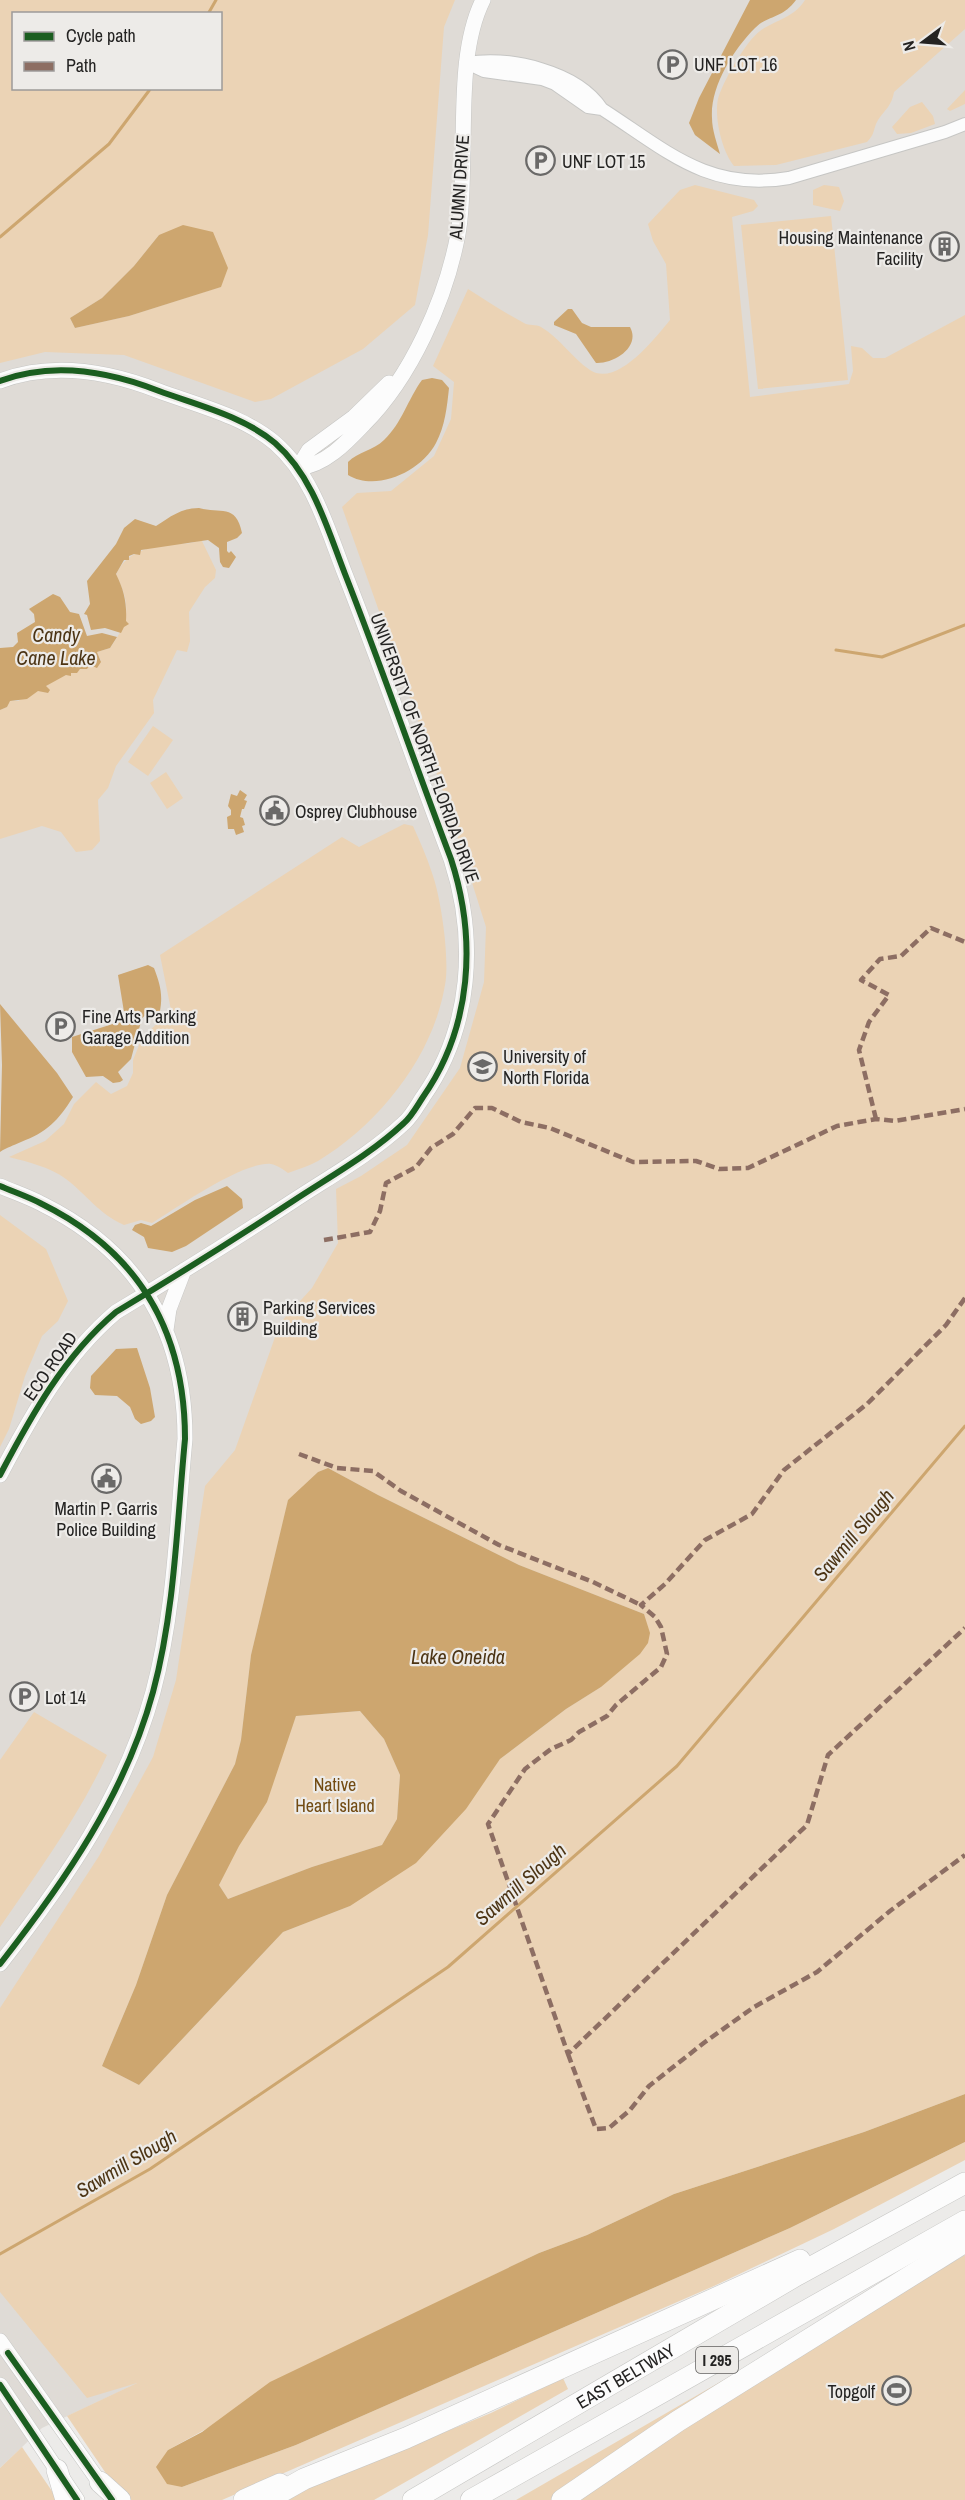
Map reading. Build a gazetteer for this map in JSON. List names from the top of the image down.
{
  "streets": {
    "highway": ["I 295", "EAST BELTWAY"],
    "street": ["ALUMNI DRIVE", "UNIVERSITY OF NORTH FLORIDA DRIVE", "ECO ROAD"]
  },
  "crossings": [
    ["ALUMNI DRIVE", "UNIVERSITY OF NORTH FLORIDA DRIVE"],
    ["UNIVERSITY OF NORTH FLORIDA DRIVE", "ECO ROAD"]
  ],
  "water": ["Candy Cane Lake", "Sawmill Slough", "Lake Oneida"],
  "parks": ["Native Heart Island"],
  "places": {
    "parking": [
      "UNF LOT 16",
      "UNF LOT 15",
      "Fine Arts Parking Garage Addition",
      "Lot 14"
    ],
    "building": ["Housing Maintenance Facility", "Parking Services Building"],
    "public building": ["Osprey Clubhouse", "Martin P. Garris Police Building"],
    "school or university": ["University of North Florida"],
    "sports": ["Topgolf"]
  },
  "legend": ["Cycle path", "Path"],
  "north": "left"
}
